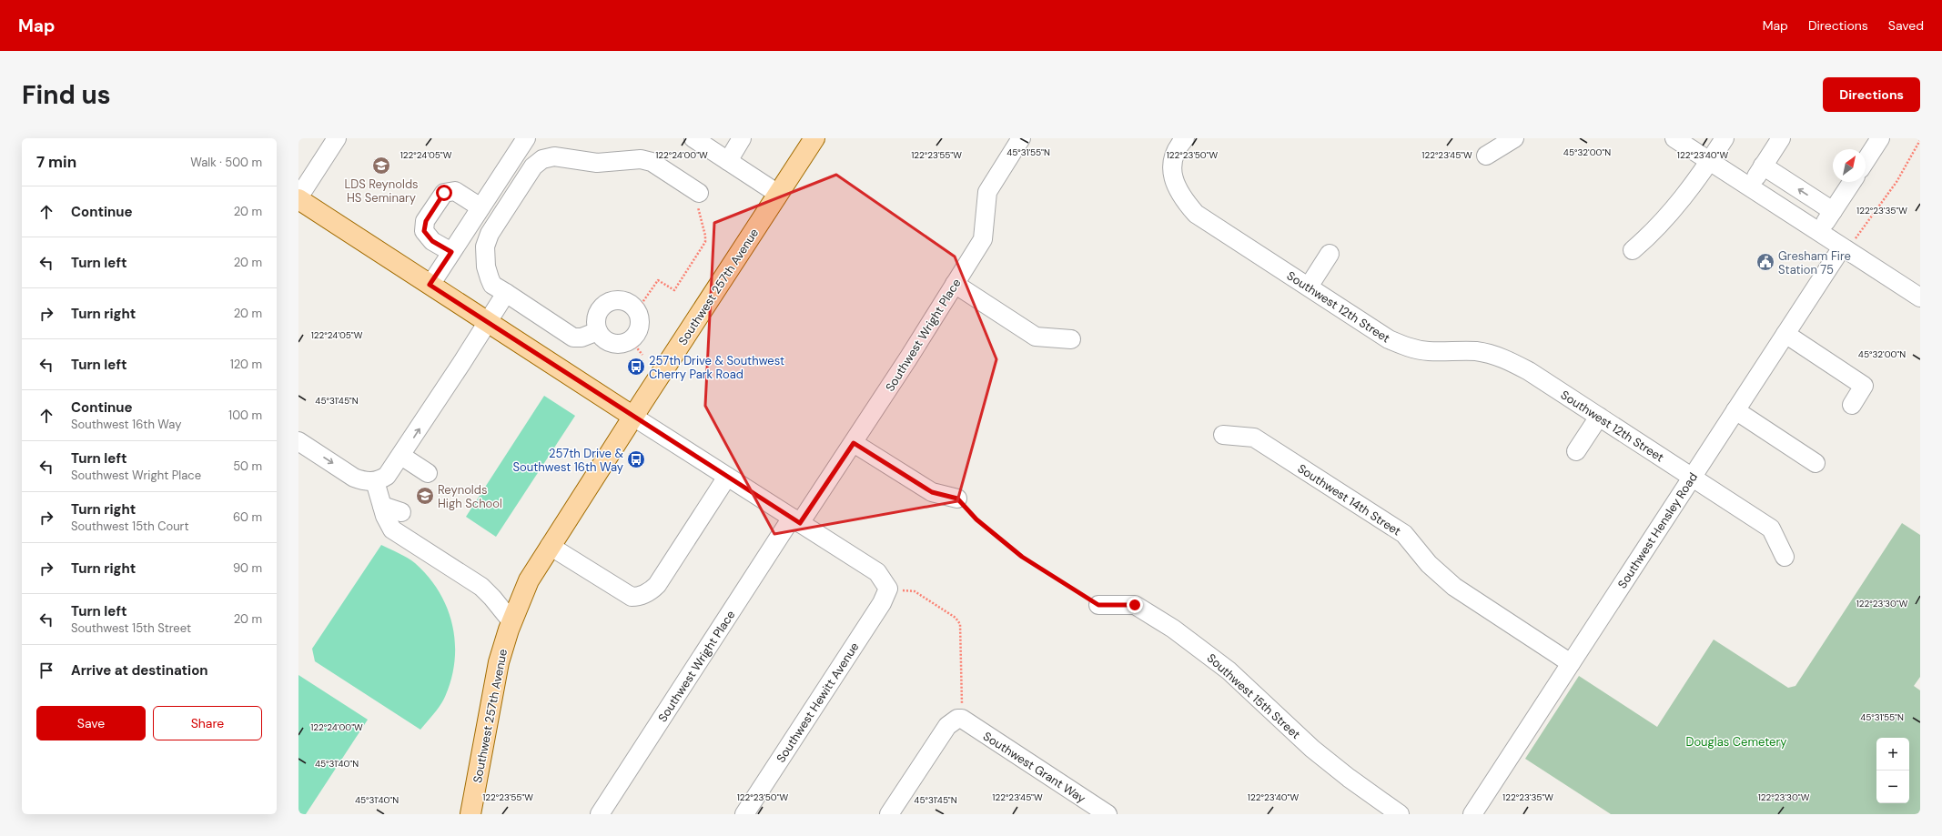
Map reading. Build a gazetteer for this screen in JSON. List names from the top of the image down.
{
  "streets": {
    "main road": ["Southwest 257th Avenue"],
    "street": [
      "Southwest 12th Street",
      "Southwest Wright Place",
      "Southwest 14th Street",
      "Southwest Hensley Road",
      "Southwest 15th Street",
      "Southwest Hewitt Avenue",
      "Southwest Grant Way"
    ]
  },
  "crossings": [
    ["Southwest 12th Street", "Southwest Hensley Road"],
    ["Southwest 14th Street", "Southwest Hensley Road"]
  ],
  "parks": ["Douglas Cemetery"],
  "places": {
    "school or university": ["LDS Reynolds HS Seminary", "Reynolds High School"],
    "public building": ["Gresham Fire Station 75"],
    "bus stop": ["257th Drive & Southwest Cherry Park Road", "257th Drive & Southwest 16th Way"]
  },
  "north": "top right",
  "page": {
    "header": "Map",
    "nav": ["Map", "Directions", "Saved"],
    "buttons": [
      "Directions",
      ["Save", "Share"]
    ],
    "title": "Find us",
    "heading": ["7 min", "Walk · 500 m"],
    "list": [
      ["Continue", "20 m"],
      ["Turn left", "20 m"],
      ["Turn right", "20 m"],
      ["Turn left", "120 m"],
      ["Continue", "Southwest 16th Way", "100 m"],
      ["Turn left", "Southwest Wright Place", "50 m"],
      ["Turn right", "Southwest 15th Court", "60 m"],
      ["Turn right", "90 m"],
      ["Turn left", "Southwest 15th Street", "20 m"],
      "Arrive at destination"
    ],
    "map_buttons": ["+", "−"]
  },
  "coordinates": [
    "45°31'55\"N",
    "45°32'00\"N",
    "122°23'45\"W",
    "122°23'40\"W",
    "122°24'05\"W",
    "122°24'00\"W",
    "122°23'55\"W",
    "122°23'50\"W",
    "122°23'35\"W",
    "45°31'45\"N",
    "122°23'30\"W",
    "45°31'40\"N"
  ]
}
